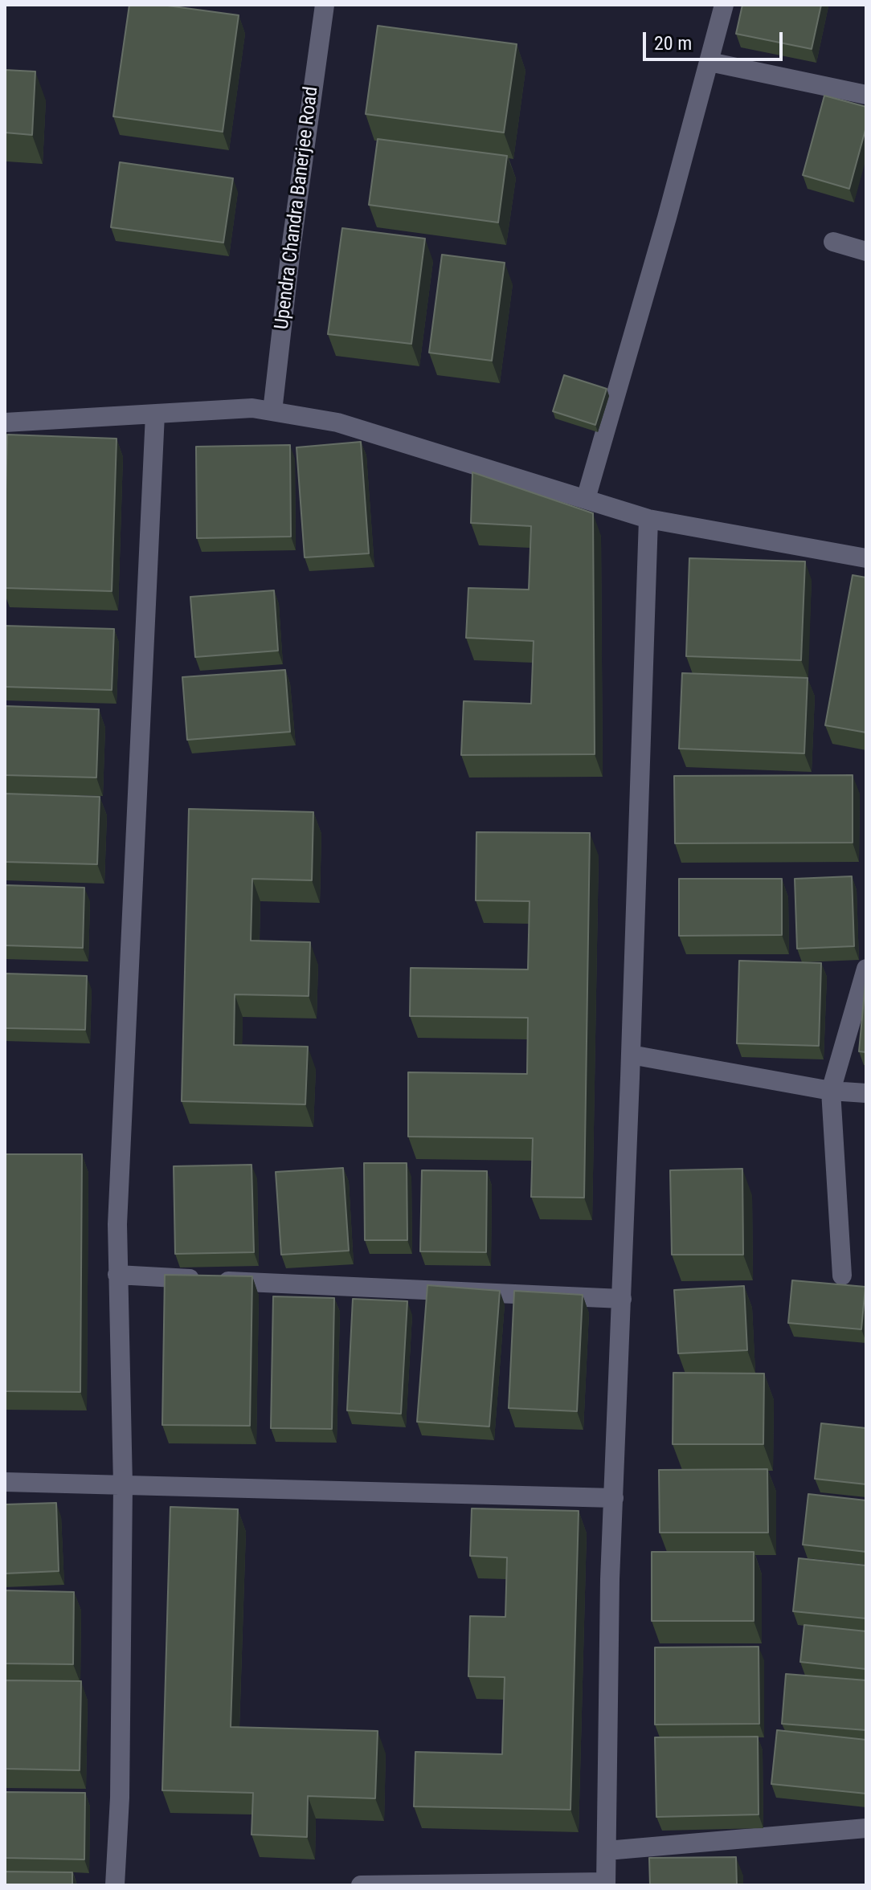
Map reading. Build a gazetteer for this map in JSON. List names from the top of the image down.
{
  "streets": {
    "street": ["Upendra Chandra Banerjee Road"]
  },
  "scale_bar": "20 m"
}
